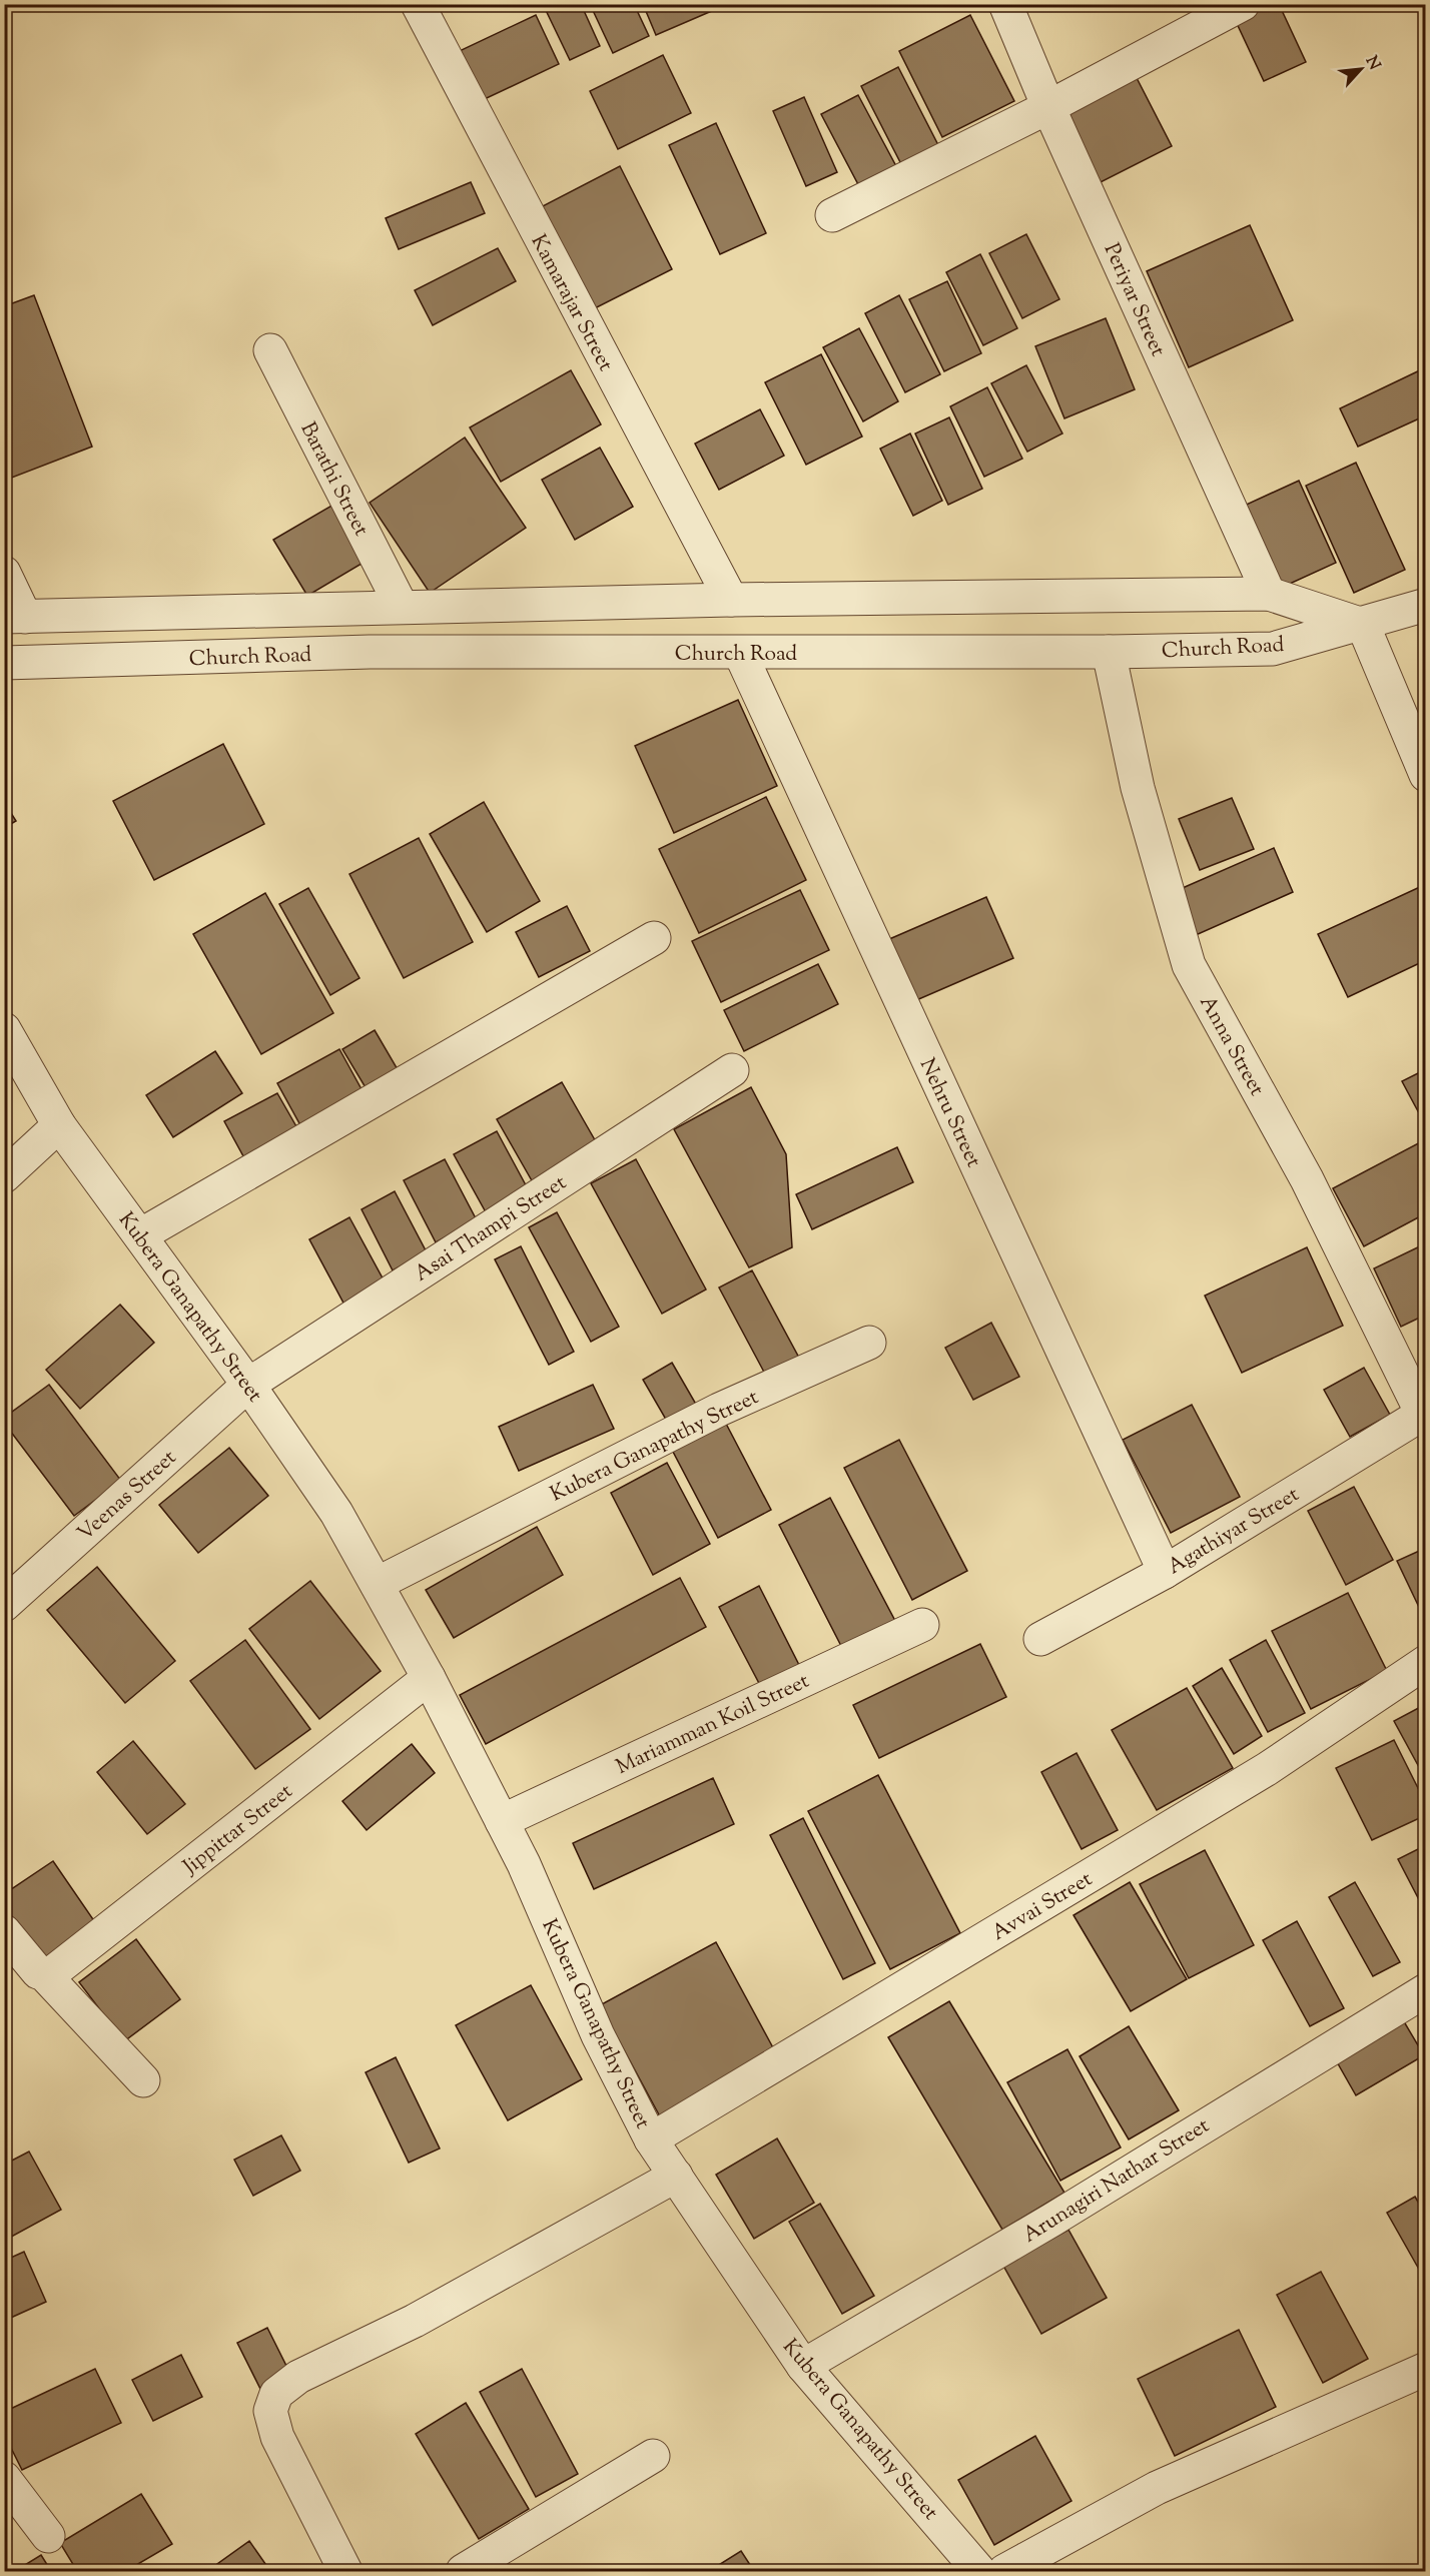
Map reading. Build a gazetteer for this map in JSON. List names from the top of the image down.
{
  "streets": {
    "street": [
      "Periyar Street",
      "Kamarajar Street",
      "Barathi Street",
      "Church Road",
      "Anna Street",
      "Nehru Street",
      "Asai Thampi Street",
      "Kubera Ganapathy Street",
      "Veenas Street",
      "Agathiyar Street",
      "Mariamman Koil Street",
      "Jippittar Street",
      "Avvai Street",
      "Arunagiri Nathar Street"
    ]
  },
  "crossings": [
    ["Periyar Street", "Church Road"],
    ["Kamarajar Street", "Church Road"],
    ["Barathi Street", "Church Road"],
    ["Church Road", "Anna Street"],
    ["Church Road", "Nehru Street"],
    ["Anna Street", "Agathiyar Street"],
    ["Nehru Street", "Agathiyar Street"],
    ["Asai Thampi Street", "Kubera Ganapathy Street"],
    ["Asai Thampi Street", "Veenas Street"],
    ["Kubera Ganapathy Street", "Veenas Street"],
    ["Kubera Ganapathy Street", "Mariamman Koil Street"],
    ["Kubera Ganapathy Street", "Jippittar Street"],
    ["Kubera Ganapathy Street", "Avvai Street"],
    ["Kubera Ganapathy Street", "Arunagiri Nathar Street"]
  ],
  "north": "top right"
}
